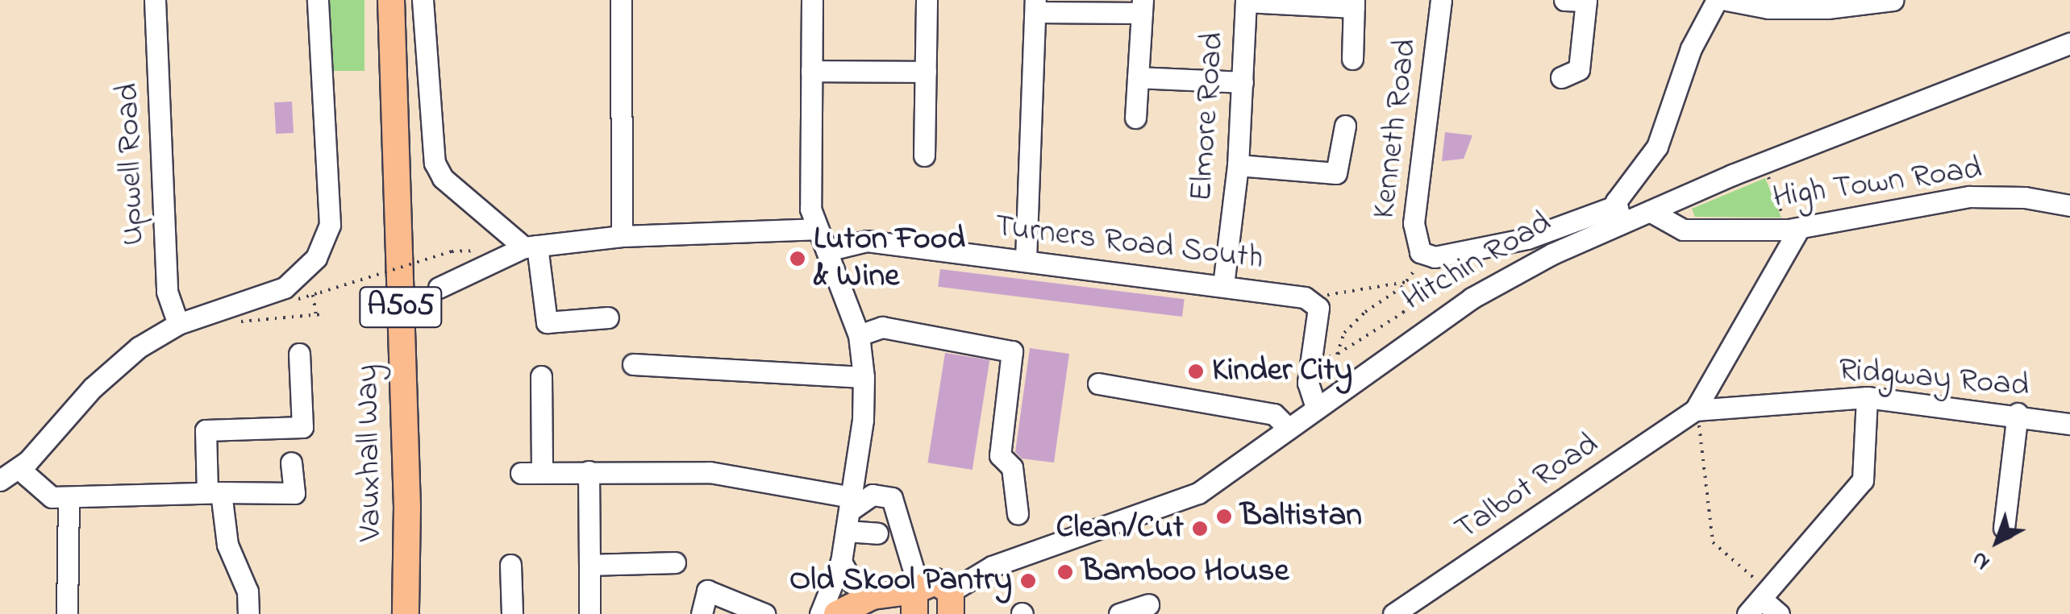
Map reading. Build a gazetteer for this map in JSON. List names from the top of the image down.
{
  "streets": {
    "main road": ["A505", "Vauxhall Way"],
    "street": [
      "Elmore Road",
      "Kenneth Road",
      "Upwell Road",
      "High Town Road",
      "Turners Road South",
      "Hitchin Road",
      "Ridgway Road",
      "Talbot Road"
    ]
  },
  "crossings": [
    ["Elmore Road", "Turners Road South"],
    ["Kenneth Road", "Hitchin Road"],
    ["High Town Road", "Hitchin Road"],
    ["Ridgway Road", "Talbot Road"]
  ],
  "places": [
    "Luton Food & Wine",
    "Kinder City",
    "Baltistan",
    "Clean/Cut",
    "Bamboo House",
    "Old Skool Pantry"
  ],
  "north": "bottom left"
}
